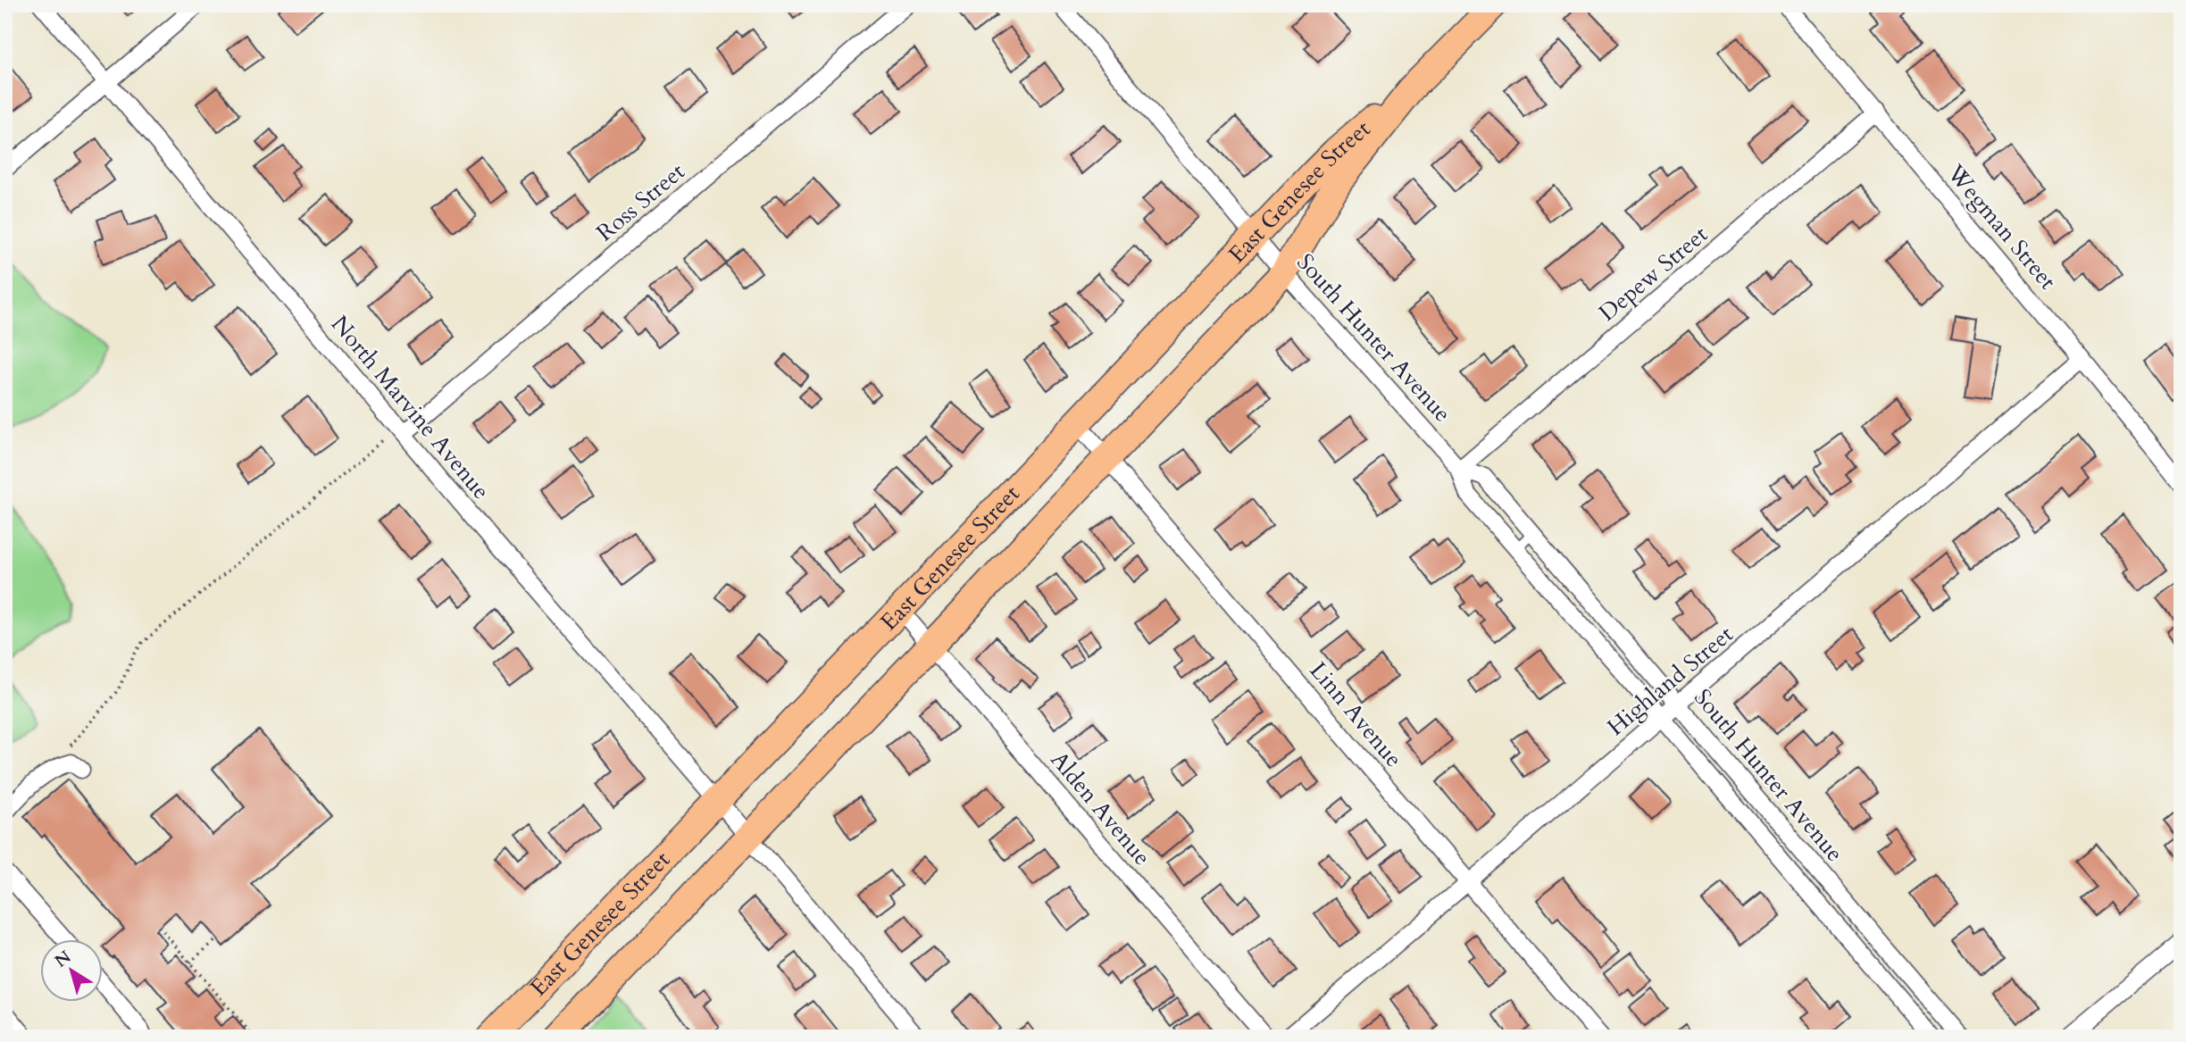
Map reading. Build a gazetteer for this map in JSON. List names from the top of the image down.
{
  "streets": {
    "highway": ["East Genesee Street"],
    "street": [
      "Ross Street",
      "Wegman Street",
      "Depew Street",
      "South Hunter Avenue",
      "North Marvine Avenue",
      "Highland Street",
      "Linn Avenue",
      "Alden Avenue"
    ]
  },
  "crossings": [
    ["East Genesee Street", "South Hunter Avenue"],
    ["East Genesee Street", "North Marvine Avenue"],
    ["East Genesee Street", "Linn Avenue"],
    ["East Genesee Street", "Alden Avenue"],
    ["Ross Street", "North Marvine Avenue"],
    ["Wegman Street", "Depew Street"],
    ["Wegman Street", "Highland Street"],
    ["Depew Street", "South Hunter Avenue"],
    ["South Hunter Avenue", "Highland Street"],
    ["Highland Street", "Linn Avenue"]
  ],
  "north": "top left"
}
